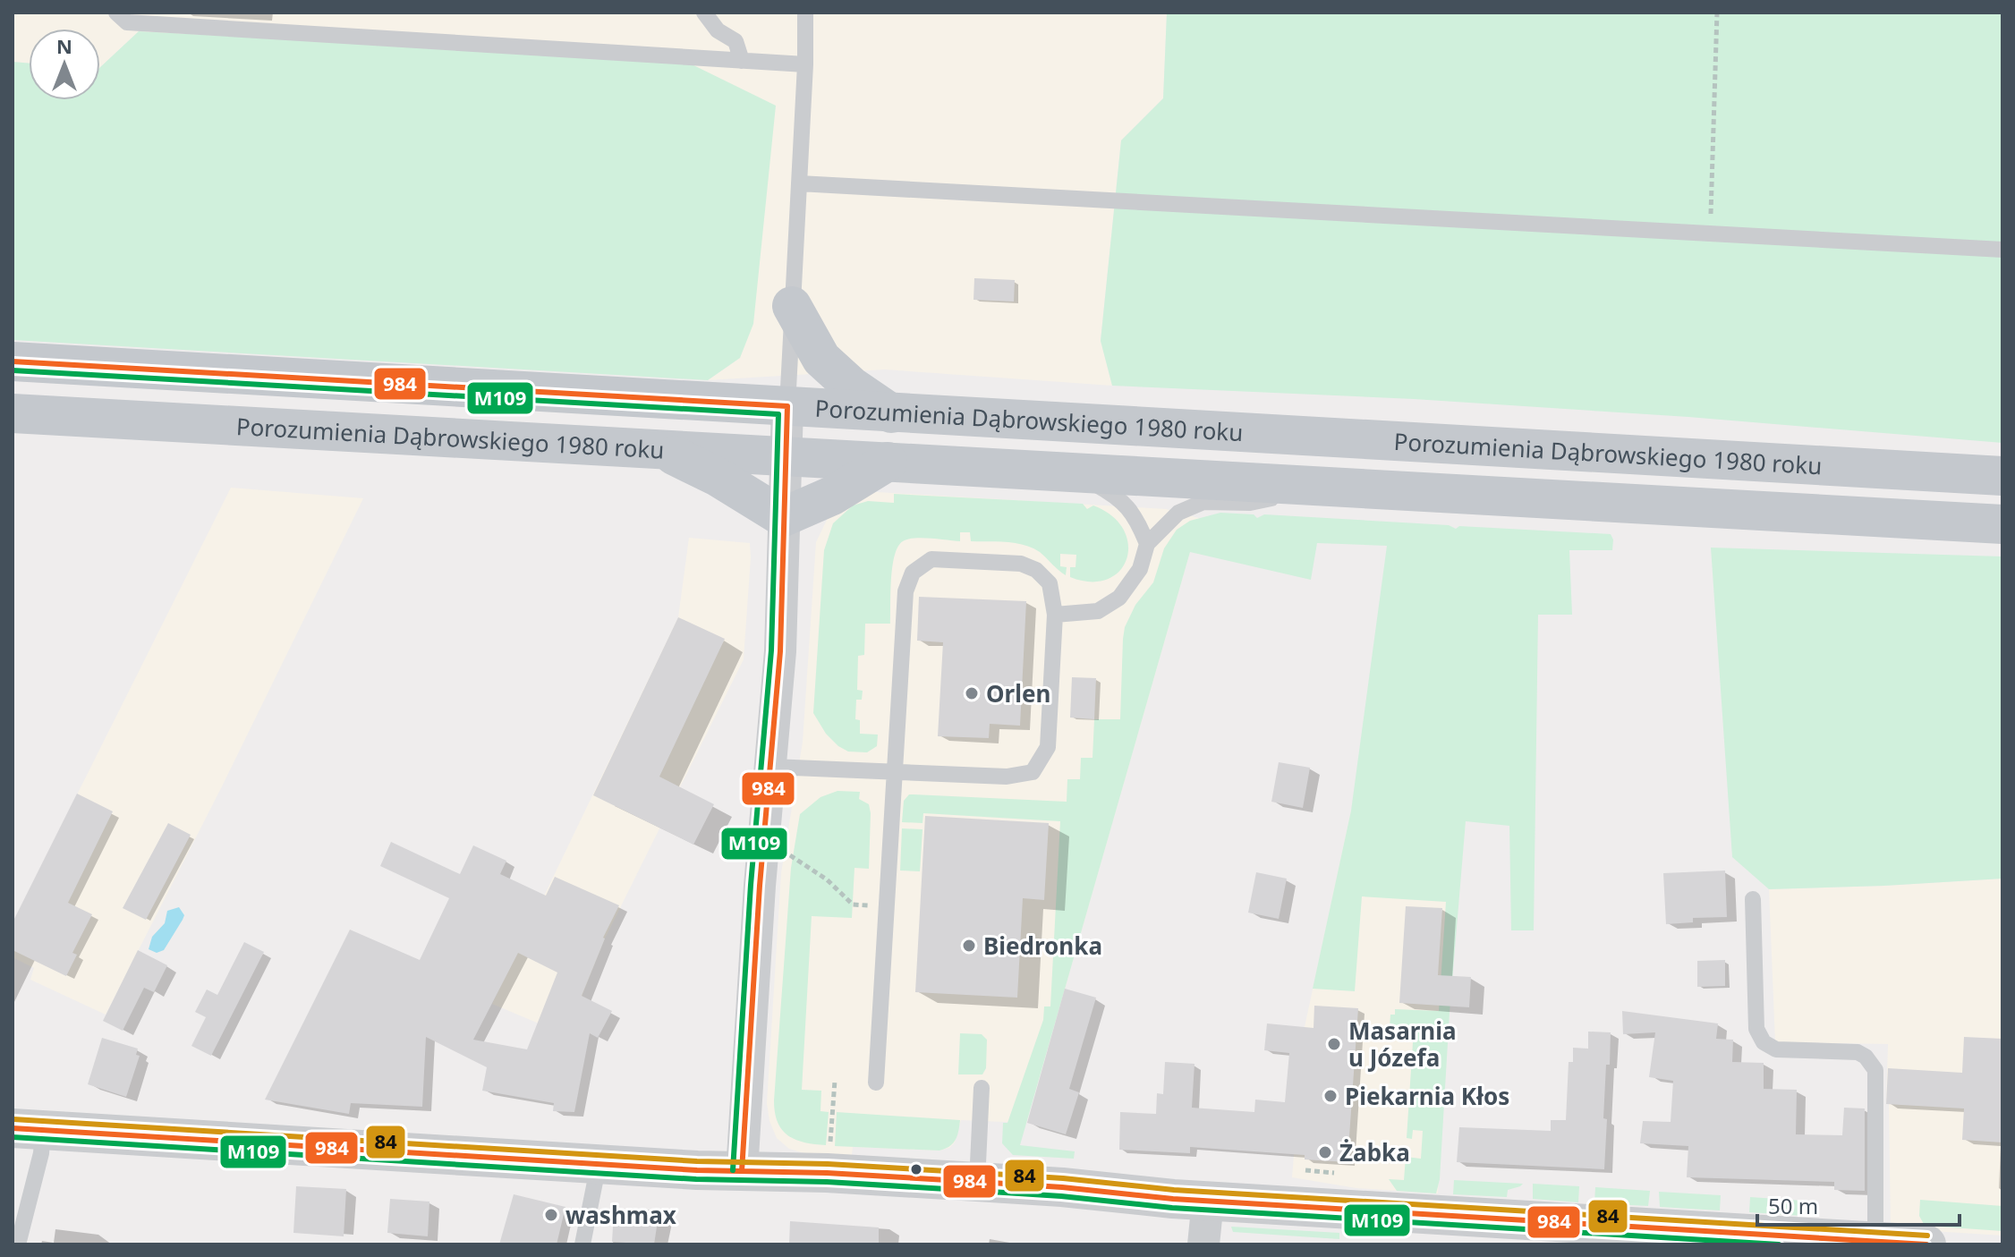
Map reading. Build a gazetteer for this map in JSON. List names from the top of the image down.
{
  "streets": {
    "main road": ["Porozumienia Dąbrowskiego 1980 roku"]
  },
  "places": [
    "Orlen",
    "Biedronka",
    "Masarnia u Józefa",
    "Piekarnia Kłos",
    "Żabka",
    "washmax"
  ],
  "lines": ["transit line 984", "transit line M109", "transit line 84"],
  "scale_bar": "50 m",
  "north": "top"
}
